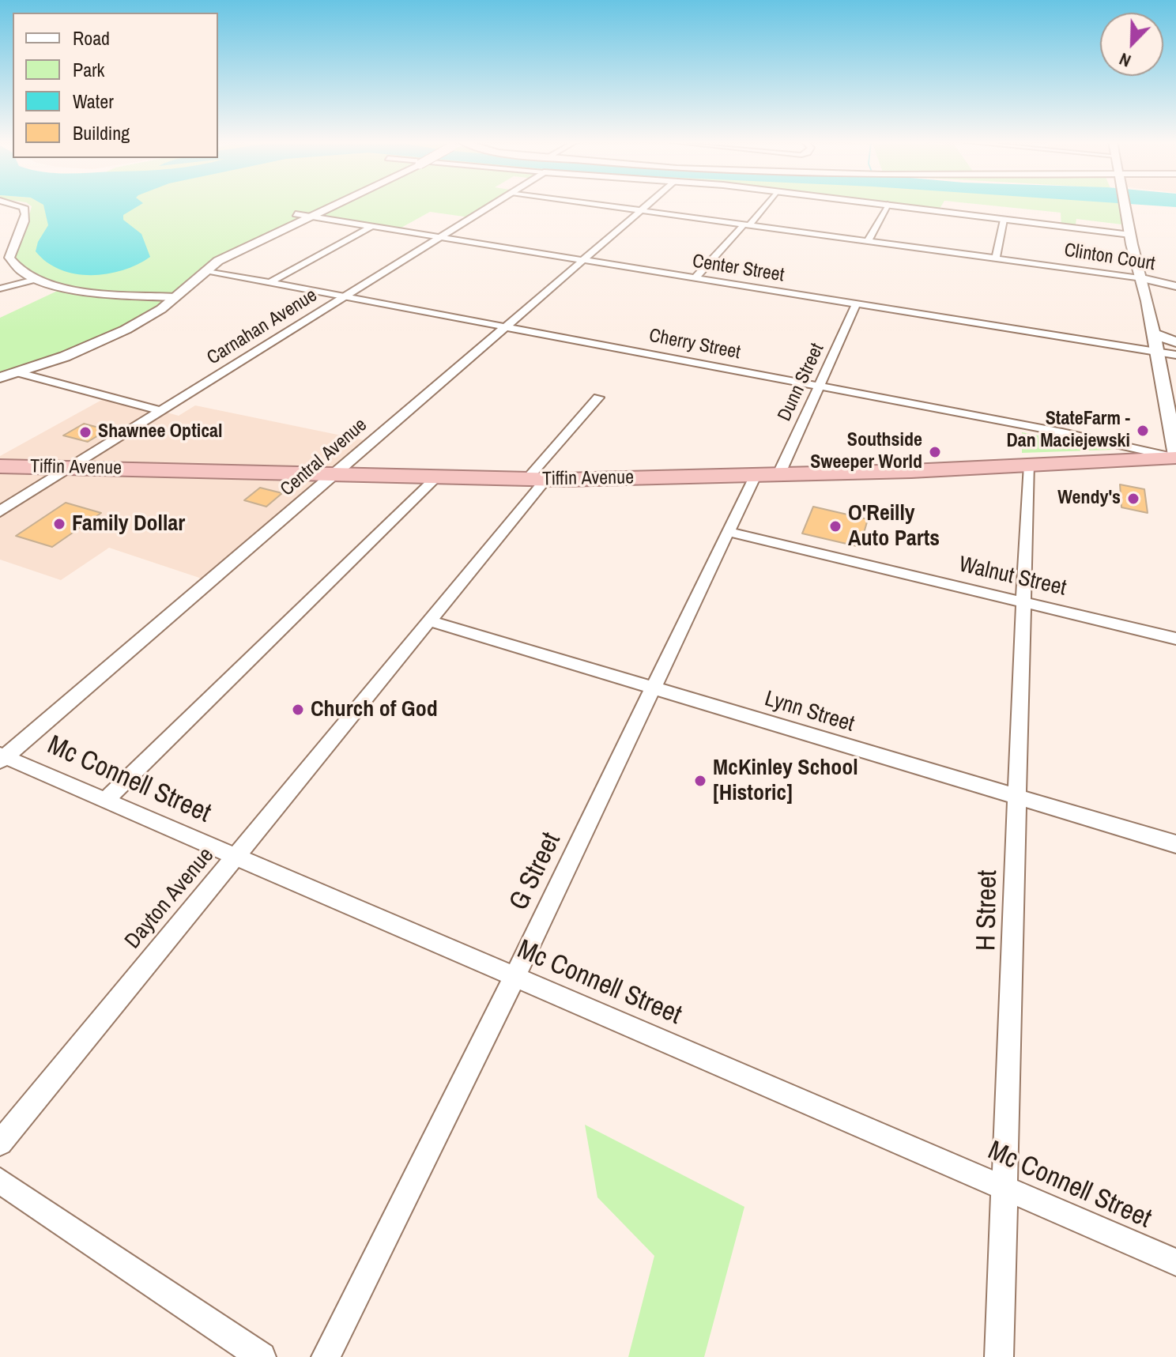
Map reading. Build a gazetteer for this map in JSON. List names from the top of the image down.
{
  "streets": {
    "highway": ["Tiffin Avenue"],
    "street": [
      "Clinton Court",
      "Center Street",
      "Carnahan Avenue",
      "Cherry Street",
      "Dunn Street",
      "Central Avenue",
      "Walnut Street",
      "Lynn Street",
      "Mc Connell Street",
      "G Street",
      "Dayton Avenue",
      "H Street"
    ]
  },
  "crossings": [
    ["Clinton Court", "Central Avenue"],
    ["Center Street", "Carnahan Avenue"],
    ["Center Street", "Dunn Street"],
    ["Center Street", "Central Avenue"],
    ["Carnahan Avenue", "Cherry Street"],
    ["Carnahan Avenue", "Tiffin Avenue"],
    ["Cherry Street", "Dunn Street"],
    ["Cherry Street", "Central Avenue"],
    ["Cherry Street", "Tiffin Avenue"],
    ["Dunn Street", "Tiffin Avenue"],
    ["Central Avenue", "Tiffin Avenue"],
    ["Central Avenue", "Mc Connell Street"],
    ["Tiffin Avenue", "G Street"],
    ["Tiffin Avenue", "Dayton Avenue"],
    ["Tiffin Avenue", "H Street"],
    ["Walnut Street", "G Street"],
    ["Walnut Street", "H Street"],
    ["Lynn Street", "G Street"],
    ["Lynn Street", "Dayton Avenue"],
    ["Lynn Street", "H Street"],
    ["Mc Connell Street", "G Street"],
    ["Mc Connell Street", "Dayton Avenue"],
    ["Mc Connell Street", "H Street"]
  ],
  "places": [
    "StateFarm - Dan Maciejewski",
    "Shawnee Optical",
    "Southside Sweeper World",
    "Wendy's",
    "Family Dollar",
    "O'Reilly Auto Parts",
    "Church of God",
    "McKinley School [Historic]"
  ],
  "legend": [
    "Road",
    "Park",
    "Water",
    "Building"
  ],
  "north": "bottom left"
}
